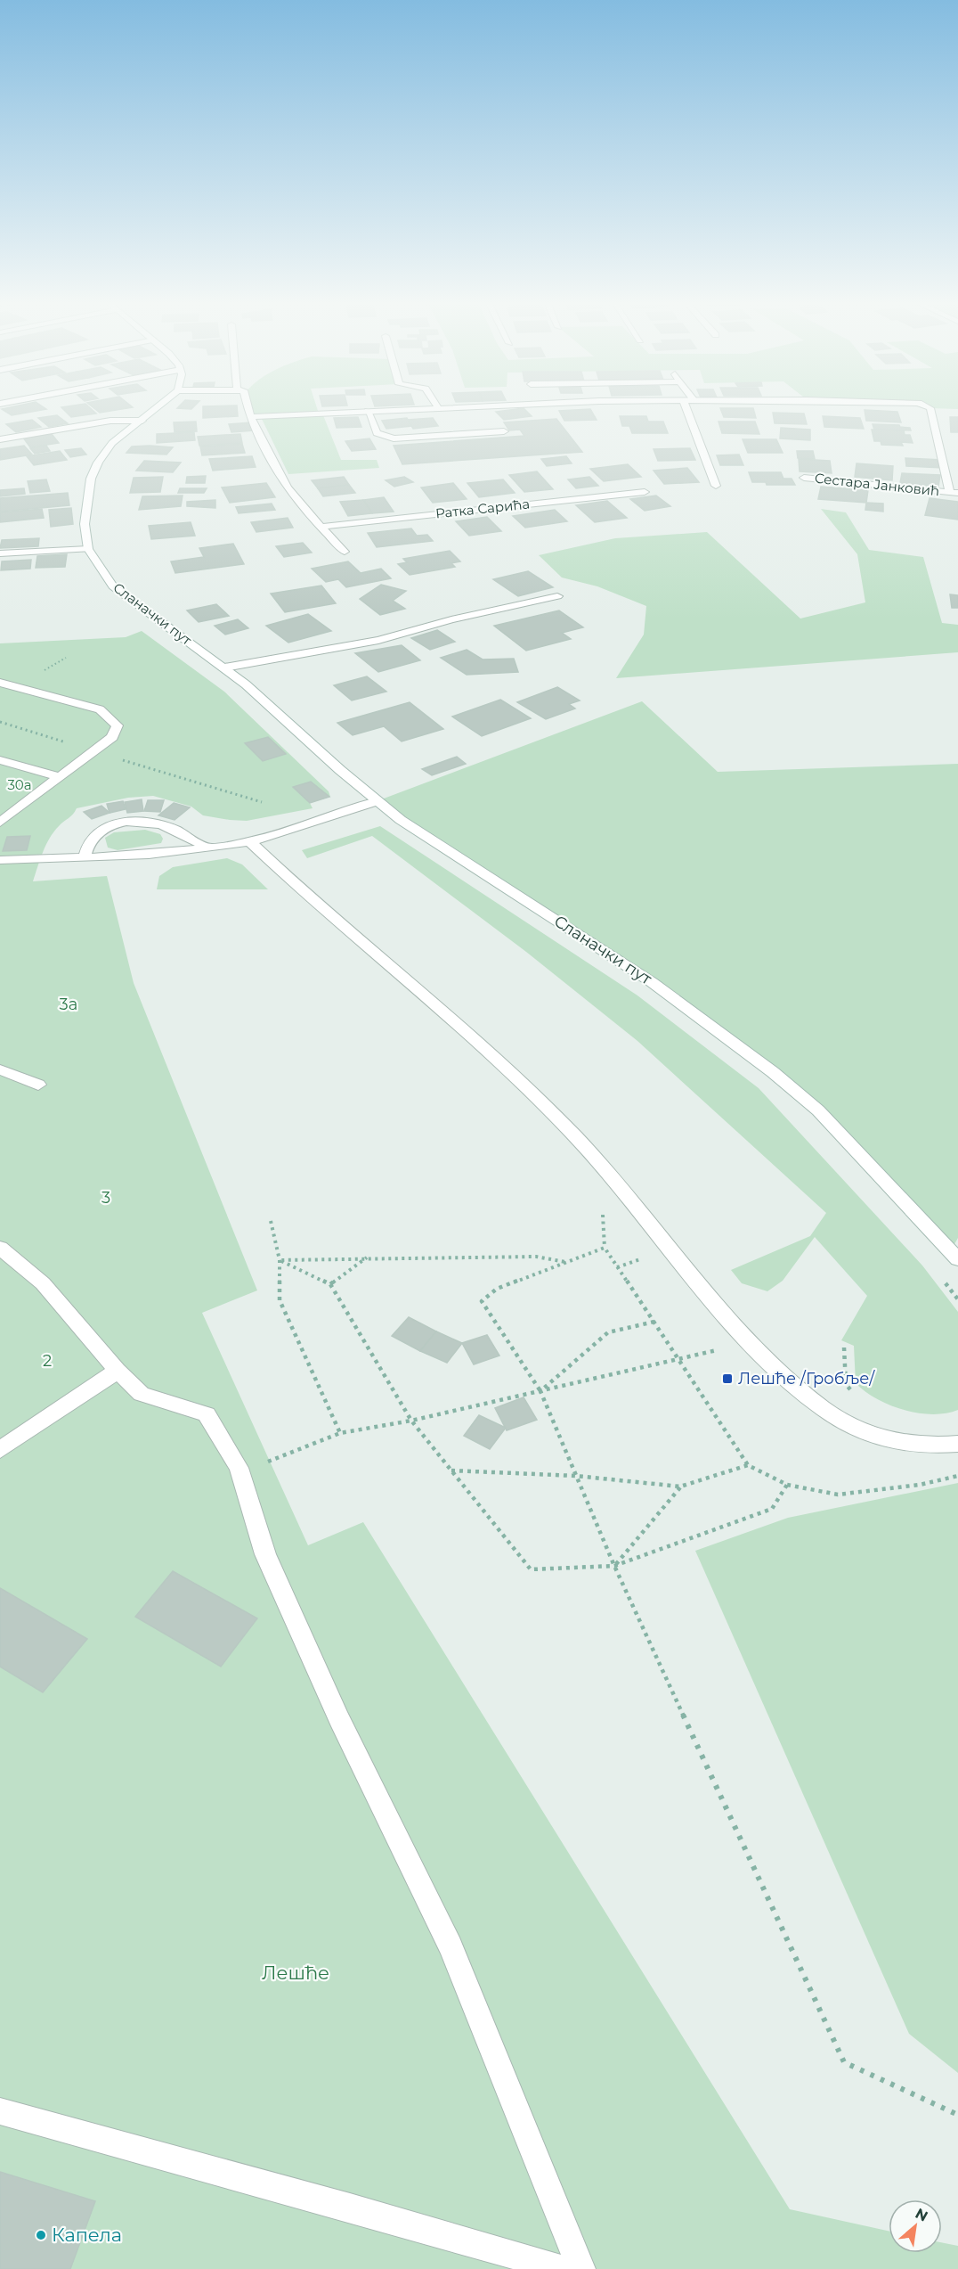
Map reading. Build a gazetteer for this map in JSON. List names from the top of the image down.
{
  "streets": {
    "street": ["Сестара Јанковић", "Ратка Сарића", "Сланачки пут"]
  },
  "parks": [
    "30a",
    "3a",
    "3",
    "2",
    "Лешће"
  ],
  "places": {
    "transit": ["Лешће /Гробље/"],
    "other": ["Капела"]
  },
  "north": "top right"
}
